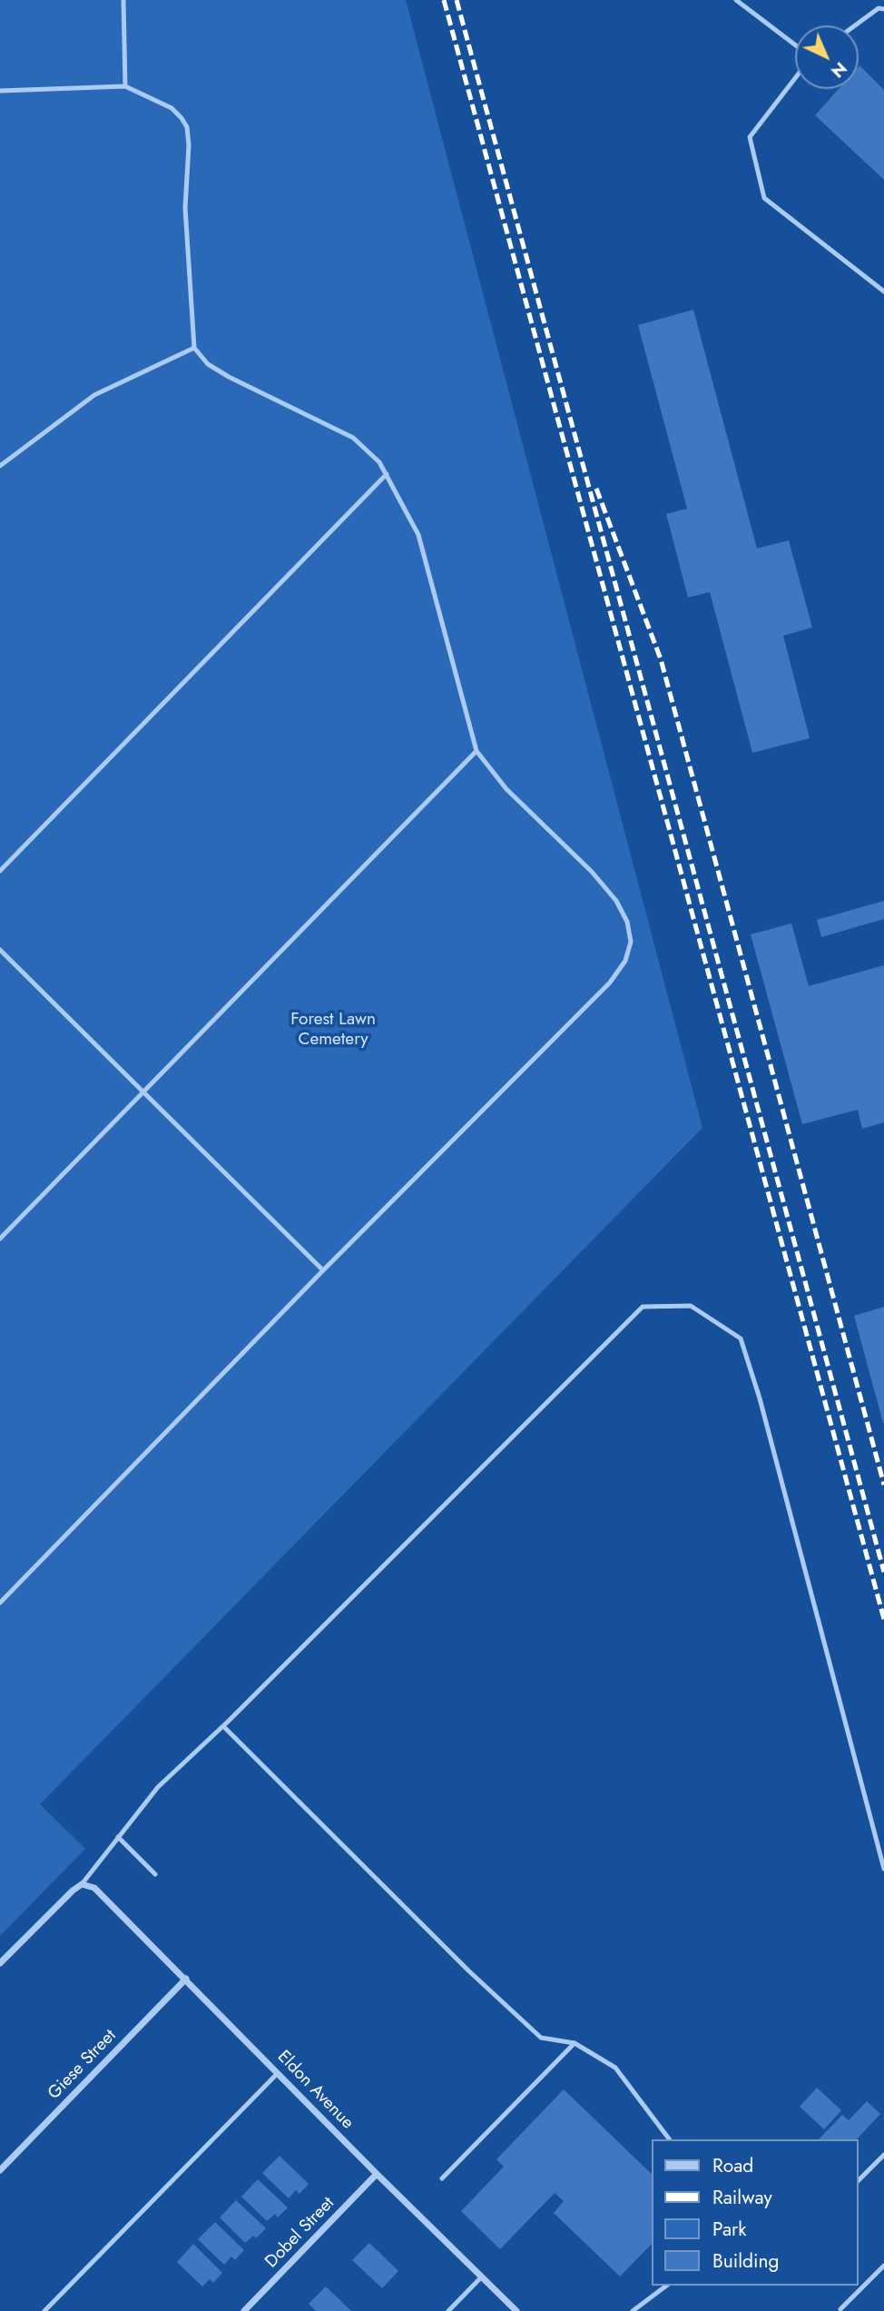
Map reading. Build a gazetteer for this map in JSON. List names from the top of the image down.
{
  "streets": {
    "street": ["Giese Street", "Eldon Avenue", "Dobel Street"]
  },
  "crossings": [
    ["Giese Street", "Eldon Avenue"],
    ["Eldon Avenue", "Dobel Street"]
  ],
  "parks": ["Forest Lawn Cemetery"],
  "legend": [
    "Road",
    "Railway",
    "Park",
    "Building"
  ],
  "north": "bottom right"
}
